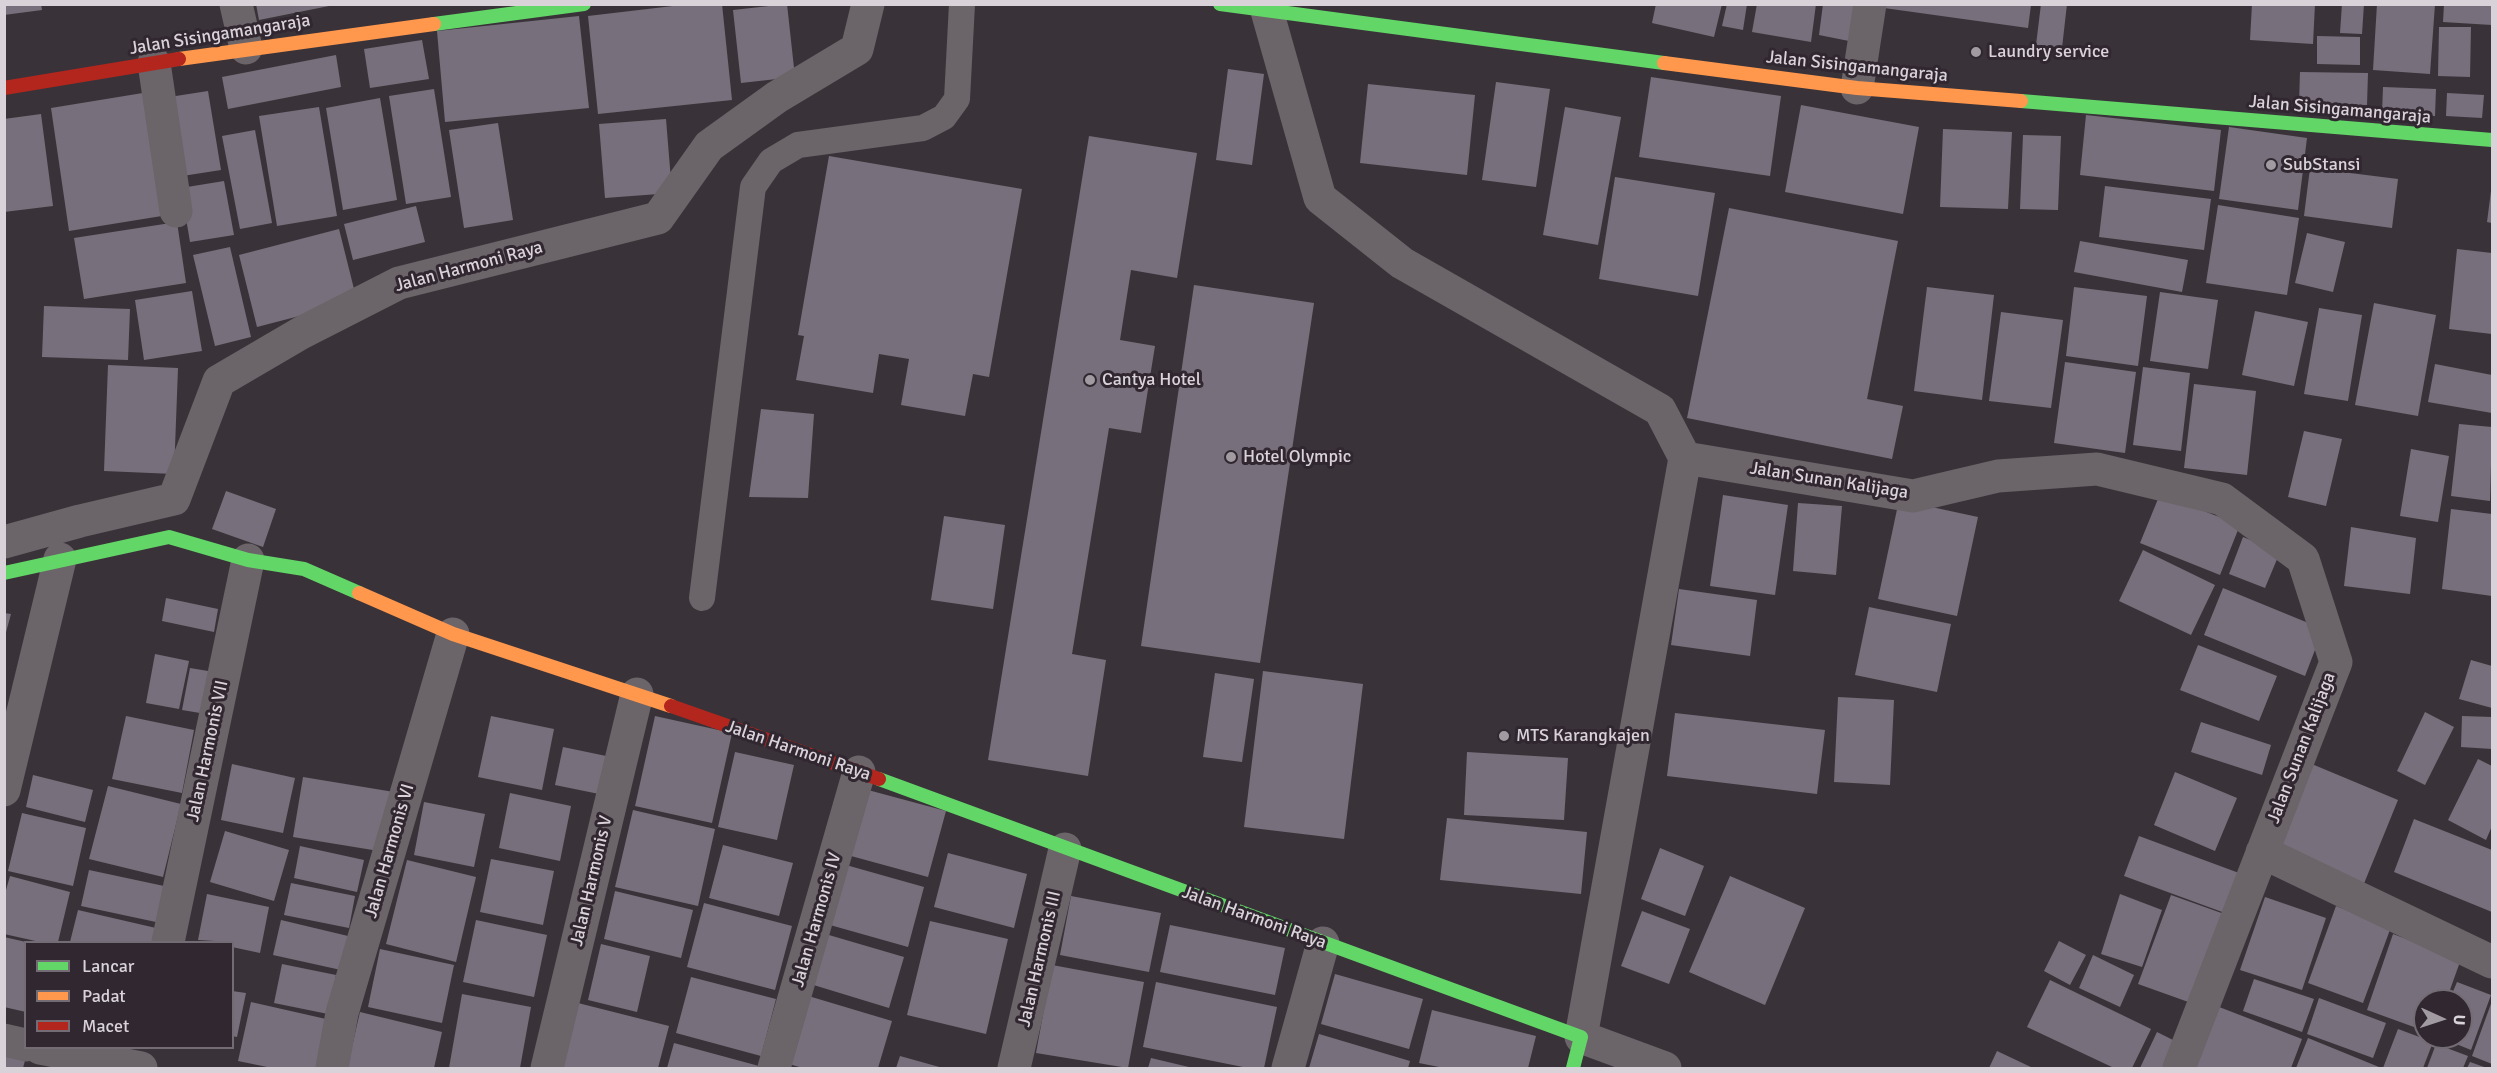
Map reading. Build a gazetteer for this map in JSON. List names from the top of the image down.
{
  "streets": {
    "main road": ["Jalan Sisingamangaraja", "Jalan Harmoni Raya"],
    "street": [
      "Jalan Sunan Kalijaga",
      "Jalan Harmonis VII",
      "Jalan Harmonis VI",
      "Jalan Harmonis V",
      "Jalan Harmonis IV",
      "Jalan Harmonis III"
    ]
  },
  "crossings": [
    ["Jalan Harmoni Raya", "Jalan Harmonis VII"],
    ["Jalan Harmoni Raya", "Jalan Harmonis VI"],
    ["Jalan Harmoni Raya", "Jalan Harmonis V"],
    ["Jalan Harmoni Raya", "Jalan Harmonis IV"],
    ["Jalan Harmoni Raya", "Jalan Harmonis III"]
  ],
  "places": [
    "Laundry service",
    "SubStansi",
    "Cantya Hotel",
    "Hotel Olympic",
    "MTS Karangkajen"
  ],
  "legend": ["Lancar", "Padat", "Macet"],
  "north": "right"
}
